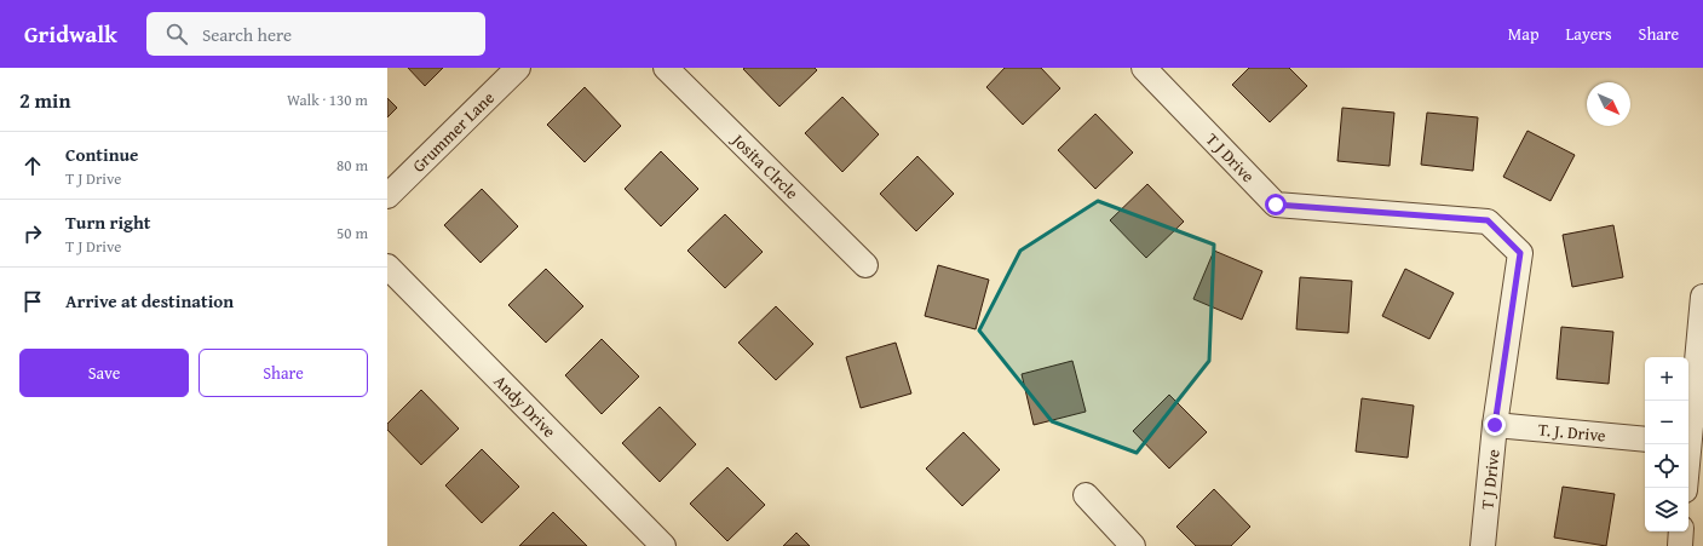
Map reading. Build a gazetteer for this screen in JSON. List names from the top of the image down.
{
  "streets": {
    "street": [
      "Grummer Lane",
      "T J Drive",
      "Josita Clrcle",
      "Andy Drive",
      "T. J. Drive"
    ]
  },
  "crossings": [
    ["T J Drive", "T. J. Drive"]
  ],
  "north": "bottom right",
  "page": {
    "header": "Gridwalk",
    "search": "Search here",
    "nav": ["Map", "Layers", "Share"],
    "heading": ["2 min", "Walk · 130 m"],
    "list": [
      ["Continue", "T J Drive", "80 m"],
      ["Turn right", "T J Drive", "50 m"],
      "Arrive at destination"
    ],
    "buttons": ["Save", "Share"],
    "map_buttons": ["+", "−"]
  }
}
